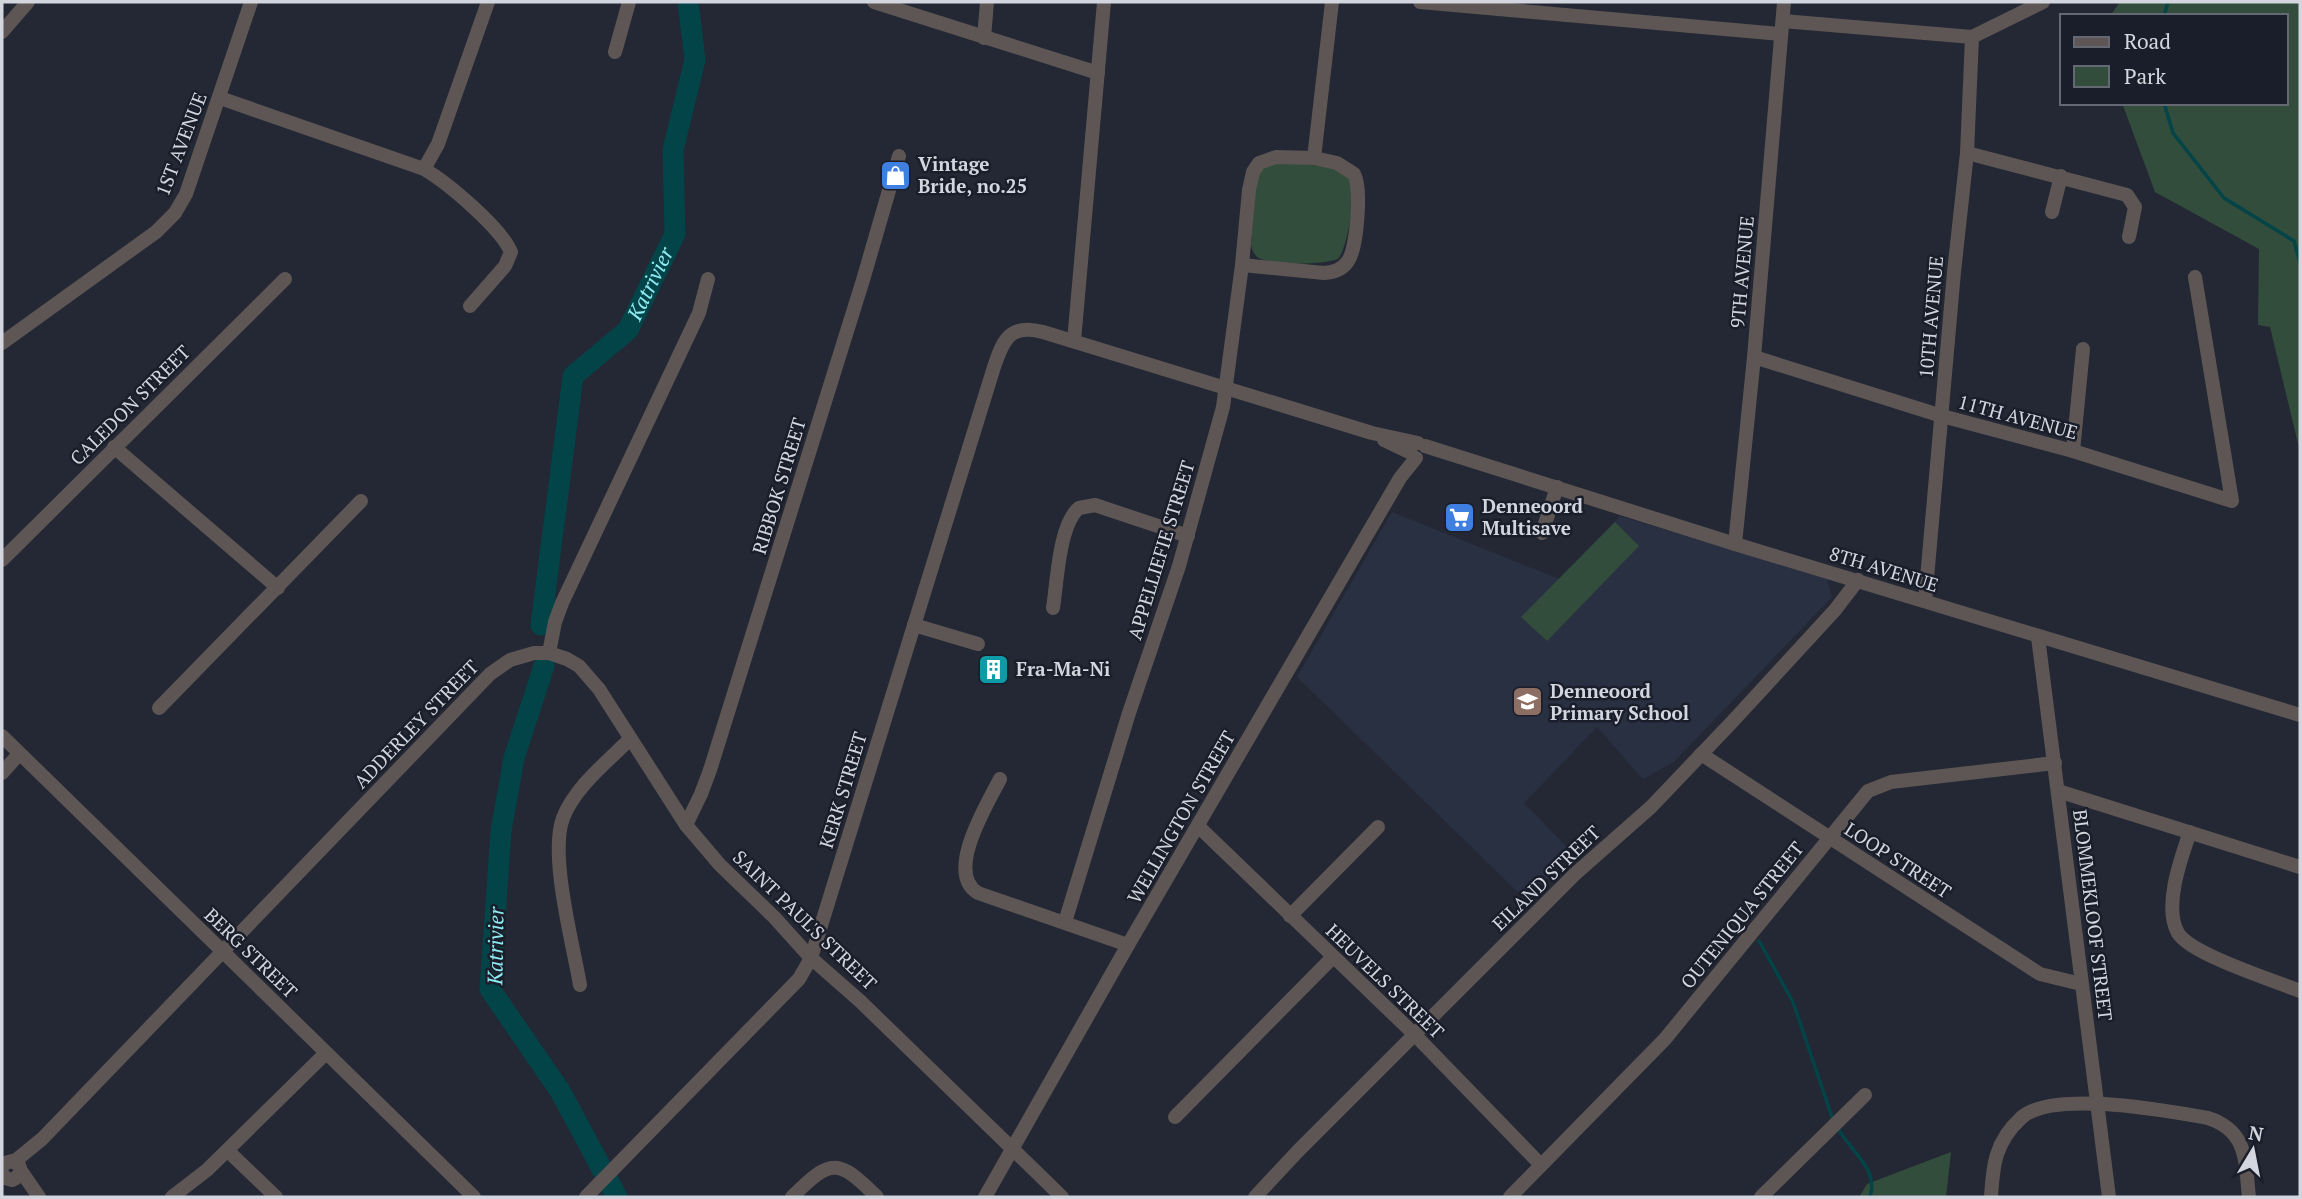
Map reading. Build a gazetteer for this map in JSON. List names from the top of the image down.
{
  "streets": {
    "street": [
      "1ST AVENUE",
      "9TH AVENUE",
      "10TH AVENUE",
      "CALEDON STREET",
      "11TH AVENUE",
      "RIBBOK STREET",
      "APPELLIEFIE STREET",
      "8TH AVENUE",
      "ADDERLEY STREET",
      "KERK STREET",
      "WELLINGTON STREET",
      "LOOP STREET",
      "EILAND STREET",
      "OUTENIQUA STREET",
      "BLOMMEKLOOF STREET",
      "SAINT PAUL'S STREET",
      "BERG STREET",
      "HEUVELS STREET"
    ]
  },
  "crossings": [
    ["9TH AVENUE", "11TH AVENUE"],
    ["9TH AVENUE", "8TH AVENUE"],
    ["10TH AVENUE", "11TH AVENUE"],
    ["10TH AVENUE", "8TH AVENUE"],
    ["RIBBOK STREET", "SAINT PAUL'S STREET"],
    ["APPELLIEFIE STREET", "8TH AVENUE"],
    ["8TH AVENUE", "KERK STREET"],
    ["8TH AVENUE", "WELLINGTON STREET"],
    ["8TH AVENUE", "EILAND STREET"],
    ["8TH AVENUE", "BLOMMEKLOOF STREET"],
    ["ADDERLEY STREET", "SAINT PAUL'S STREET"],
    ["ADDERLEY STREET", "BERG STREET"],
    ["KERK STREET", "SAINT PAUL'S STREET"],
    ["WELLINGTON STREET", "SAINT PAUL'S STREET"],
    ["WELLINGTON STREET", "HEUVELS STREET"],
    ["LOOP STREET", "EILAND STREET"],
    ["LOOP STREET", "OUTENIQUA STREET"],
    ["LOOP STREET", "BLOMMEKLOOF STREET"],
    ["EILAND STREET", "HEUVELS STREET"],
    ["OUTENIQUA STREET", "BLOMMEKLOOF STREET"],
    ["OUTENIQUA STREET", "HEUVELS STREET"]
  ],
  "water": ["Katrivier"],
  "places": {
    "shop": ["Vintage Bride, no.25"],
    "supermarket": ["Denneoord Multisave"],
    "building": ["Fra-Ma-Ni"],
    "school or university": ["Denneoord Primary School"]
  },
  "legend": ["Road", "Park"],
  "north": "top"
}
